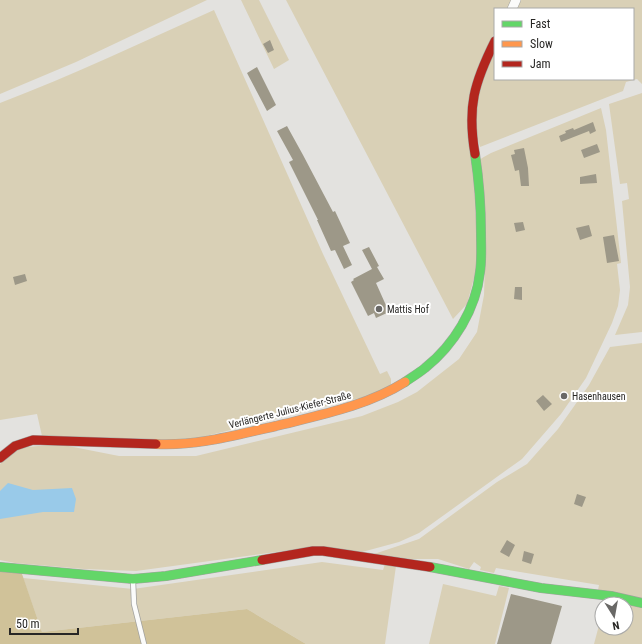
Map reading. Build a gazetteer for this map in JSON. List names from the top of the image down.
{
  "streets": {
    "street": ["Verlängerte Julius-Kiefer-Straße"]
  },
  "places": ["Mattis Hof", "Hasenhausen"],
  "legend": ["Fast", "Slow", "Jam"],
  "scale_bar": "50 m",
  "north": "bottom"
}
